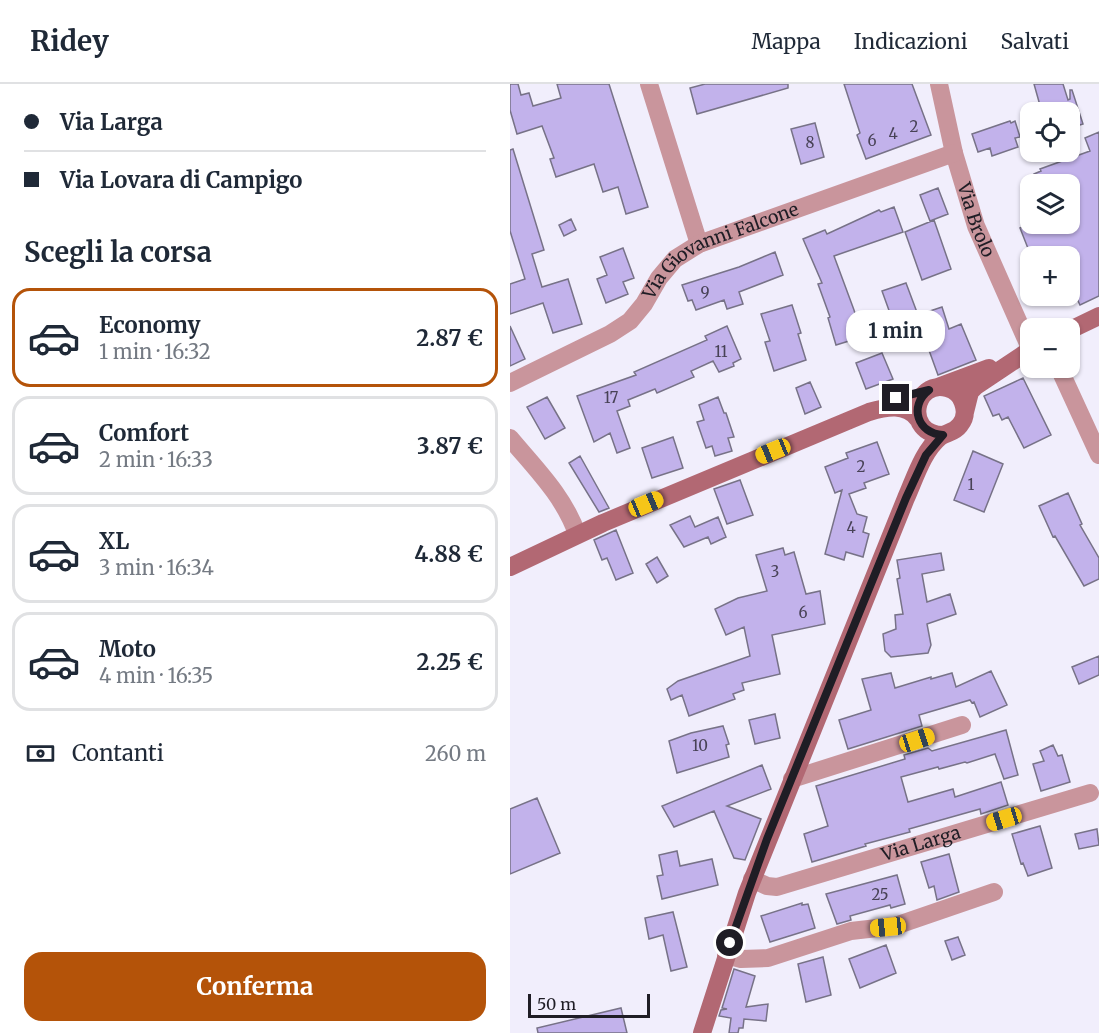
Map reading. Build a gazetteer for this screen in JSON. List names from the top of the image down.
{
  "streets": {
    "street": ["Via Brolo", "Via Giovanni Falcone", "Via Larga"]
  },
  "crossings": [
    ["Via Brolo", "Via Giovanni Falcone"]
  ],
  "house_numbers": [
    "2",
    "4",
    "6",
    "8",
    "9",
    "11",
    "17",
    "2",
    "1",
    "4",
    "3",
    "6",
    "10",
    "25"
  ],
  "scale_bar": "50 m",
  "page": {
    "header": "Ridey",
    "nav": ["Mappa", "Indicazioni", "Salvati"],
    "banner": ["Via Larga", "Via Lovara di Campigo"],
    "map_buttons": ["+", "−"],
    "heading": "Scegli la corsa",
    "list": [
      {
        "name": "Economy",
        "note": "1 min · 16:32",
        "value": "2.87 €"
      },
      {
        "name": "Comfort",
        "note": "2 min · 16:33",
        "value": "3.87 €"
      },
      {
        "name": "XL",
        "note": "3 min · 16:34",
        "value": "4.88 €"
      },
      {
        "name": "Moto",
        "note": "4 min · 16:35",
        "value": "2.25 €"
      }
    ],
    "bubble": "1 min",
    "pay": ["Contanti", "260 m"],
    "buttons": "Conferma",
    "scale": "50 m"
  }
}
